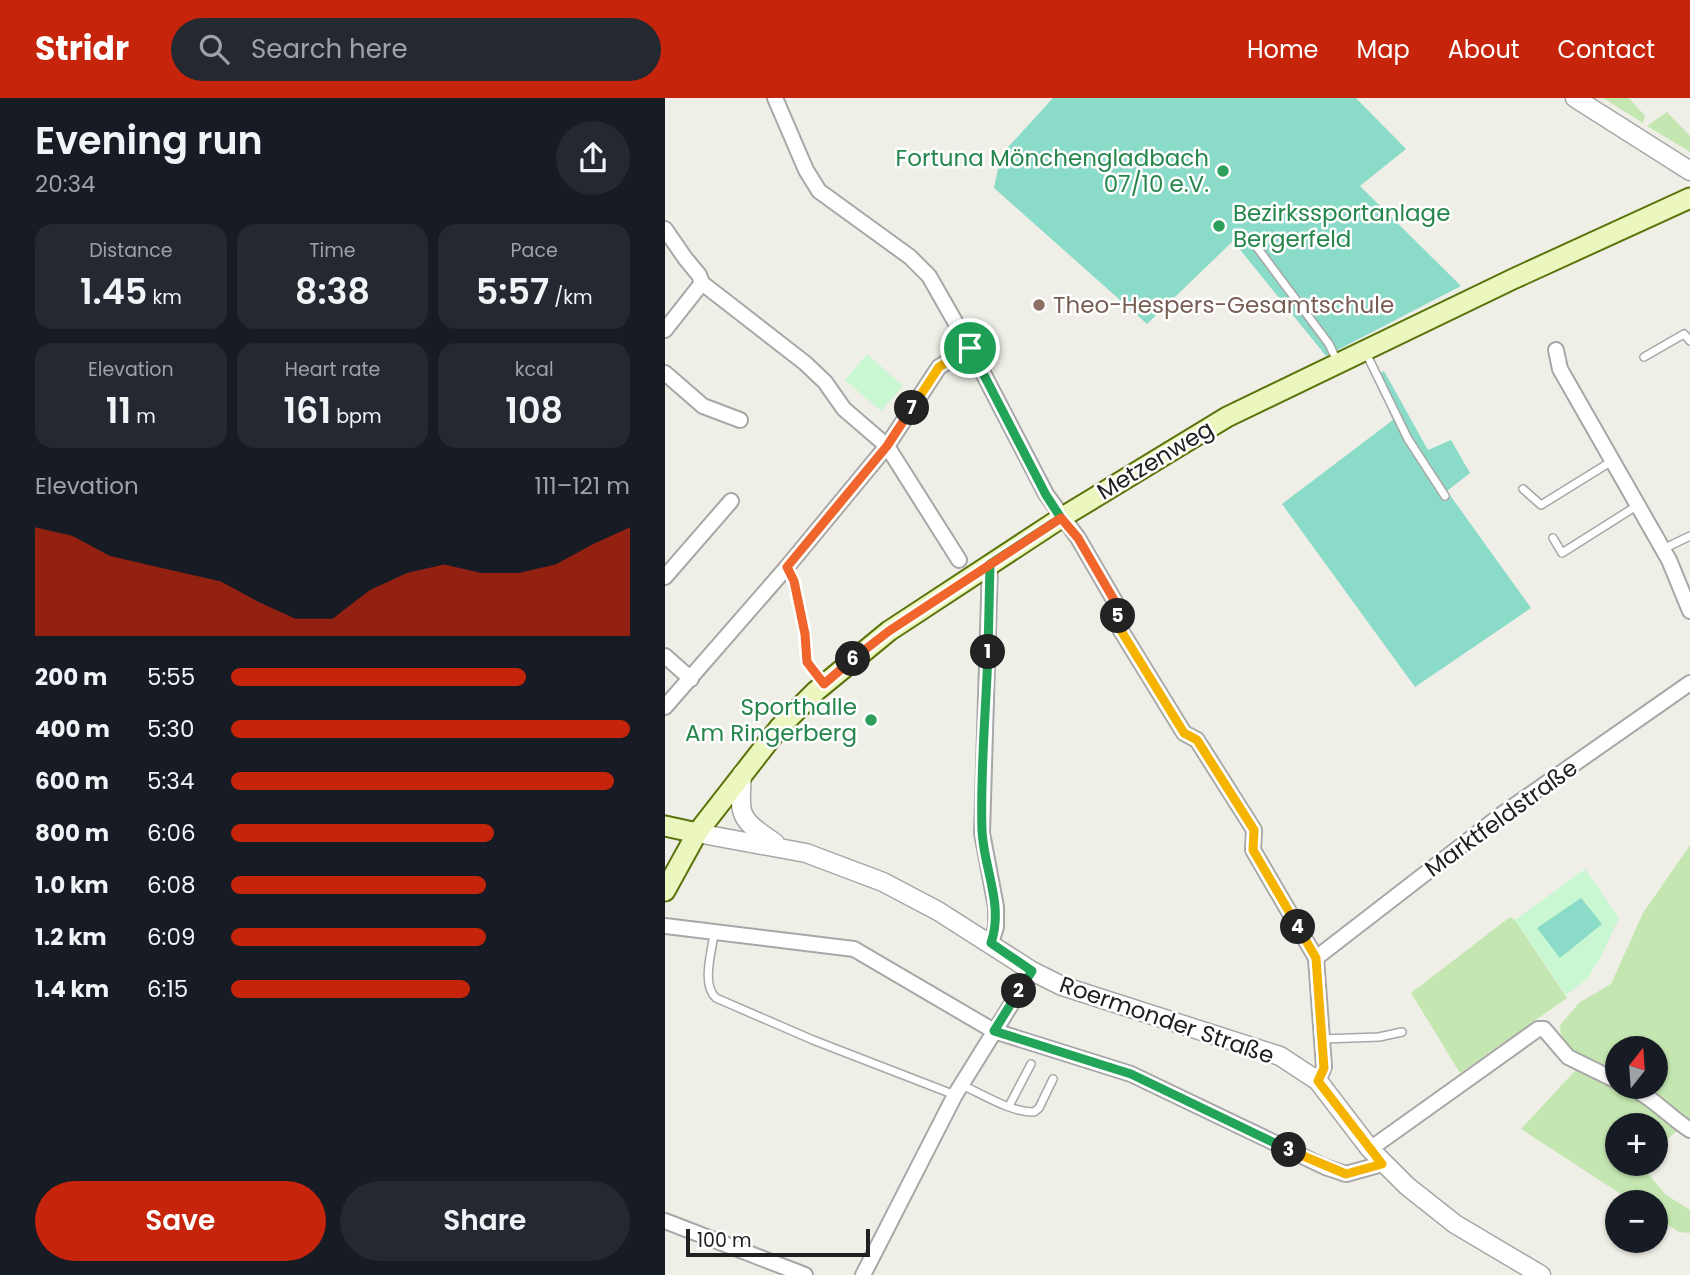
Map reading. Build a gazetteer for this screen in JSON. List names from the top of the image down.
{
  "streets": {
    "main road": ["Metzenweg", "Roermonder Straße"],
    "street": ["Marktfeldstraße"]
  },
  "crossings": [
    ["Metzenweg", "Roermonder Straße"]
  ],
  "places": [
    "Fortuna Mönchengladbach 07/10 e.V.",
    "Bezirkssportanlage Bergerfeld",
    "Theo-Hespers-Gesamtschule",
    "Sporthalle Am Ringerberg"
  ],
  "scale_bar": "100 m",
  "north": "top",
  "page": {
    "header": "Stridr",
    "search": "Search here",
    "nav": [
      "Home",
      "Map",
      "About",
      "Contact"
    ],
    "heading": ["Evening run", "20:34"],
    "stats": [
      ["Distance", "1.45 km"],
      ["Time", "8:38"],
      ["Pace", "5:57 /km"],
      ["Elevation", "11 m"],
      ["Heart rate", "161 bpm"],
      ["kcal", "108"]
    ],
    "pins": [
      "7",
      "5",
      "1",
      "6",
      "4",
      "2",
      "3"
    ],
    "chart": ["Elevation", "111–121 m"],
    "list": [
      {
        "name": "200 m",
        "note": "5:55"
      },
      {
        "name": "400 m",
        "note": "5:30"
      },
      {
        "name": "600 m",
        "note": "5:34"
      },
      {
        "name": "800 m",
        "note": "6:06"
      },
      {
        "name": "1.0 km",
        "note": "6:08"
      },
      {
        "name": "1.2 km",
        "note": "6:09"
      },
      {
        "name": "1.4 km",
        "note": "6:15"
      }
    ],
    "map_buttons": ["+", "−"],
    "buttons": ["Save", "Share"],
    "scale": "100 m"
  }
}
